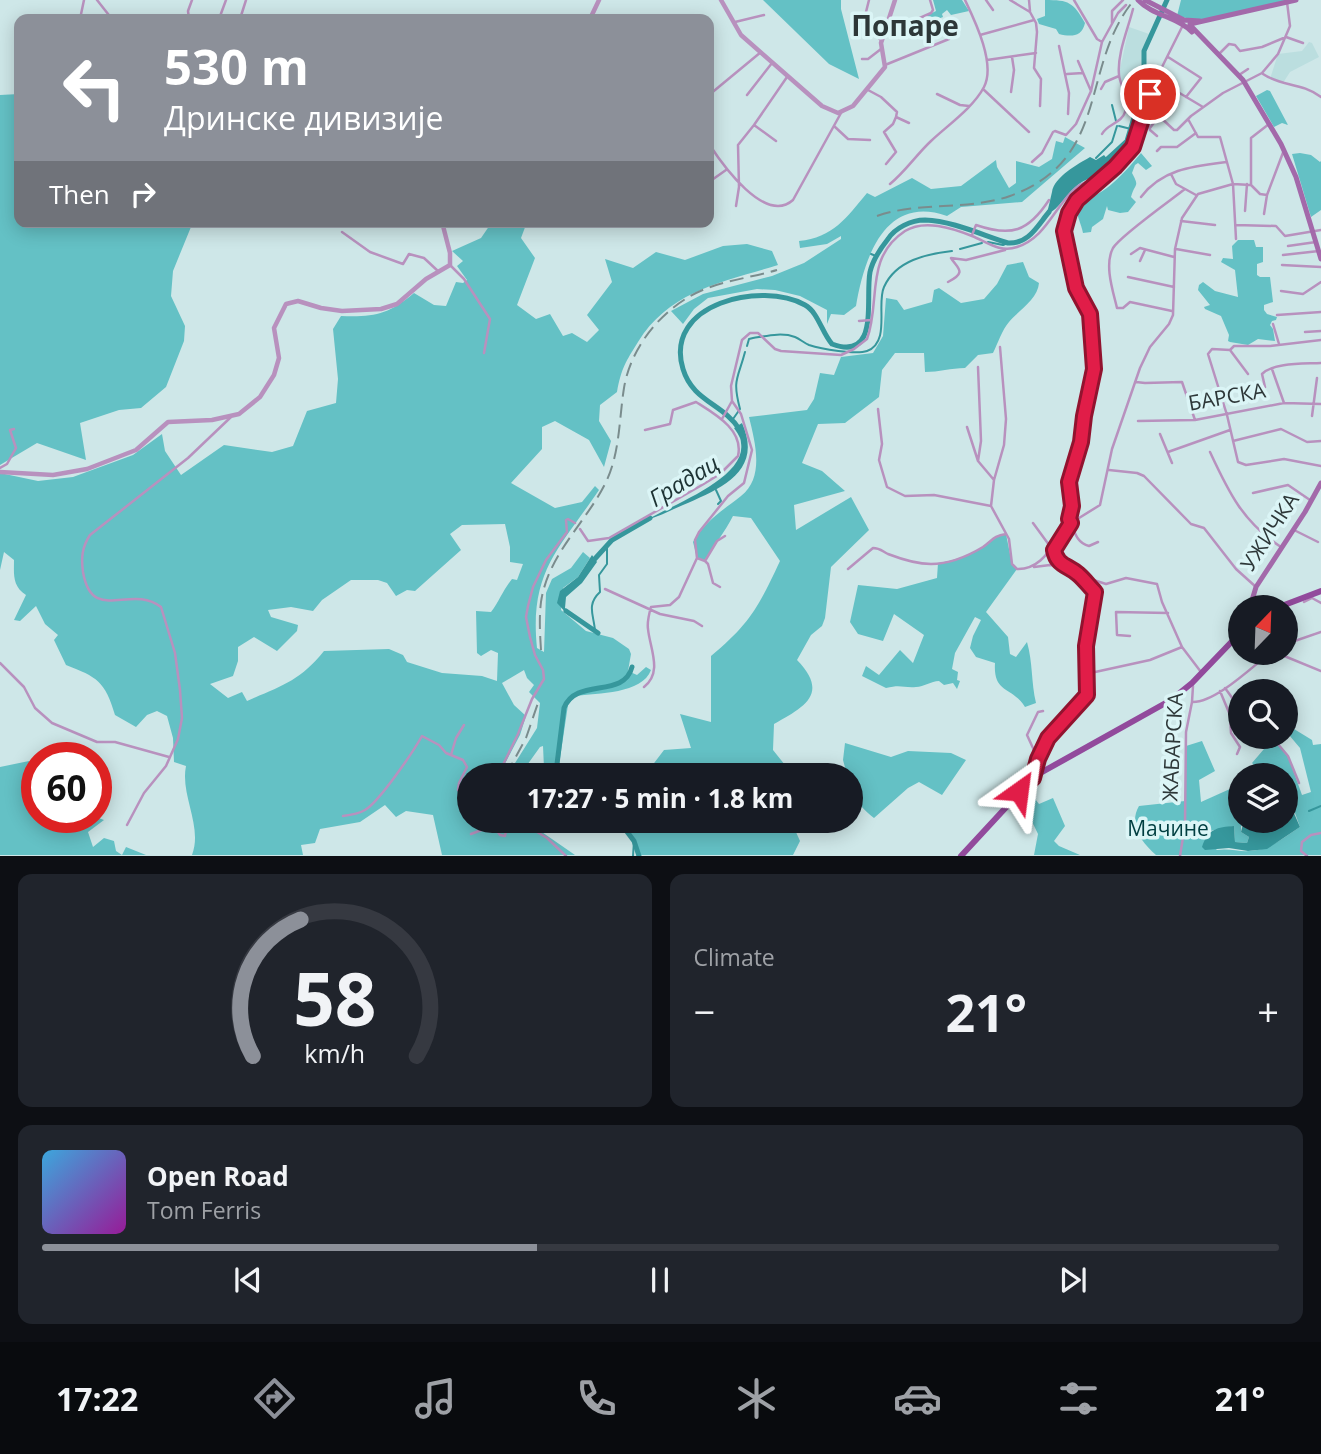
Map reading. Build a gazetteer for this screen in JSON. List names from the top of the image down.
{
  "streets": {
    "main road": ["УЖИЧКА"],
    "street": ["БАРСКА", "ЖАБАРСКА"]
  },
  "districts": ["Попаре"],
  "water": ["Градац"],
  "parks": ["Мачине"],
  "north": "top right",
  "page": {
    "turn": ["530 m", "Дринске дивизије"],
    "then": "Then",
    "limit": "60",
    "trip": "17:27 · 5 min · 1.8 km",
    "tile": "Climate",
    "heat": ["−", "21°", "+"],
    "song": ["Open Road", "Tom Ferris"],
    "tabs": ["17:22", "21°"],
    "gauge": ["58", "km/h"]
  }
}
